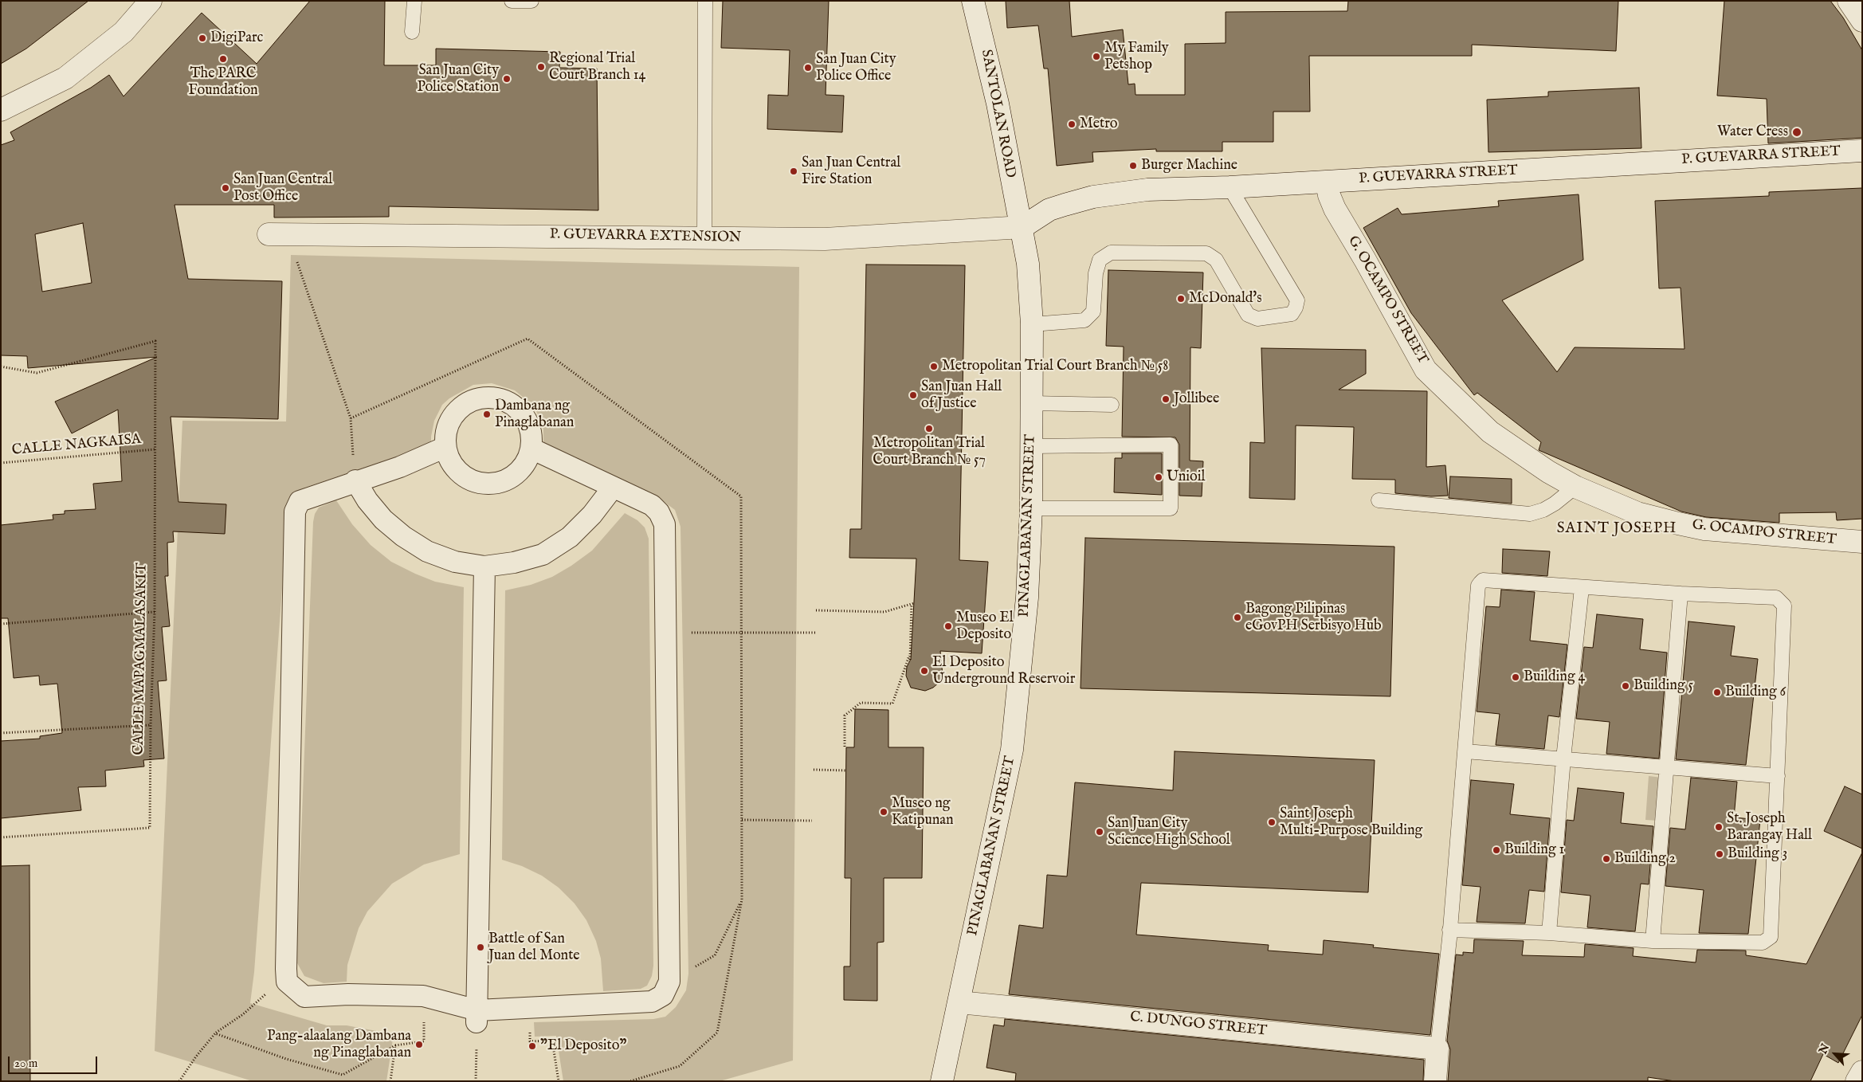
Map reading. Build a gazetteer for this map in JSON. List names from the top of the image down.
{
  "streets": {
    "street": [
      "SANTOLAN ROAD",
      "P. GUEVARRA STREET",
      "P. GUEVARRA EXTENSION",
      "G. OCAMPO STREET",
      "PINAGLABANAN STREET",
      "C. DUNGO STREET"
    ],
    "path": ["CALLE NAGKAISA", "CALLE MAPAGMALASAKIT"]
  },
  "crossings": [
    ["SANTOLAN ROAD", "P. GUEVARRA STREET"],
    ["SANTOLAN ROAD", "P. GUEVARRA EXTENSION"],
    ["SANTOLAN ROAD", "PINAGLABANAN STREET"],
    ["P. GUEVARRA STREET", "P. GUEVARRA EXTENSION"],
    ["P. GUEVARRA STREET", "G. OCAMPO STREET"],
    ["P. GUEVARRA STREET", "PINAGLABANAN STREET"],
    ["P. GUEVARRA EXTENSION", "PINAGLABANAN STREET"],
    ["CALLE NAGKAISA", "CALLE MAPAGMALASAKIT"],
    ["PINAGLABANAN STREET", "C. DUNGO STREET"]
  ],
  "districts": ["SAINT JOSEPH"],
  "places": [
    "DigiParc",
    "My Family Petshop",
    "The PARC Foundation",
    "Regional Trial Court Branch 14",
    "San Juan City Police Office",
    "San Juan City Police Station",
    "Metro",
    "Water Cress",
    "Burger Machine",
    "San Juan Central Fire Station",
    "San Juan Central Post Office",
    "McDonald's",
    "Metropolitan Trial Court Branch № 58",
    "San Juan Hall of Justice",
    "Jollibee",
    "Dambana ng Pinaglabanan",
    "Metropolitan Trial Court Branch № 57",
    "Unioil",
    "Bagong Pilipinas eGovPH Serbisyo Hub",
    "Museo El Deposito",
    "El Deposito Underground Reservoir",
    "Building 4",
    "Building 5",
    "Building 6",
    "Museo ng Katipunan",
    "Saint Joseph Multi-Purpose Building",
    "St. Joseph Barangay Hall",
    "San Juan City Science High School",
    "Building 1",
    "Building 3",
    "Building 2",
    "Battle of San Juan del Monte",
    "Pang-alaalang Dambana ng Pinaglabanan",
    "\"El Deposito\""
  ],
  "scale_bar": "20 m",
  "north": "top left"
}
